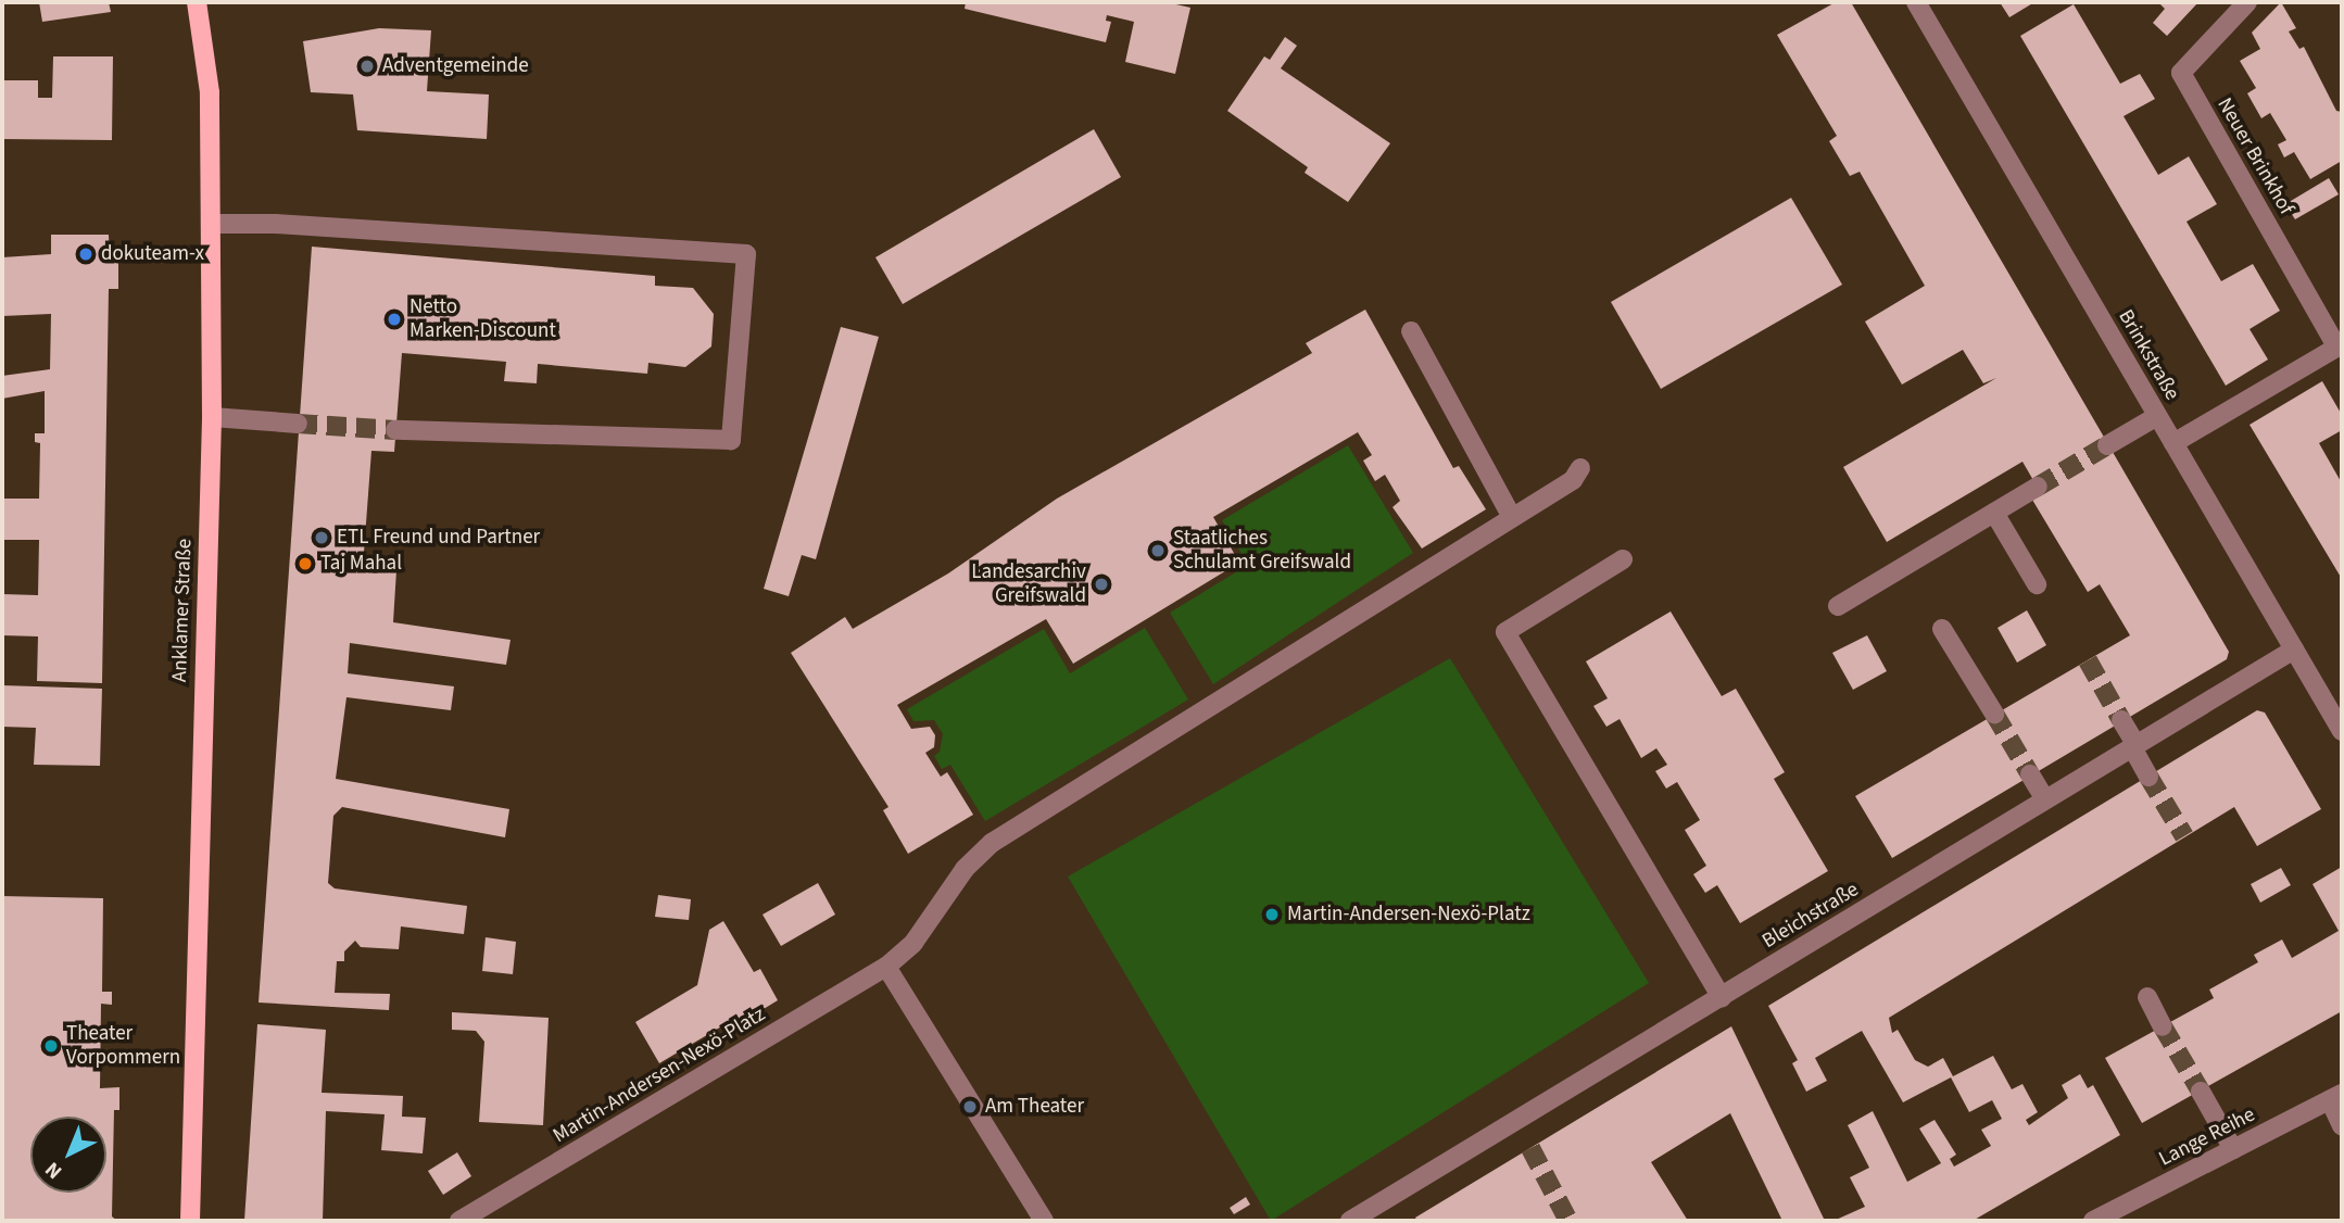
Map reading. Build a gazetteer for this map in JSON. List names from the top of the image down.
{
  "streets": {
    "main road": ["Anklamer Straße"],
    "street": [
      "Neuer Brinkhof",
      "Brinkstraße",
      "Bleichstraße",
      "Martin-Andersen-Nexö-Platz",
      "Lange Reihe"
    ]
  },
  "crossings": [
    ["Neuer Brinkhof", "Brinkstraße"],
    ["Brinkstraße", "Bleichstraße"]
  ],
  "places": [
    "Adventgemeinde",
    "dokuteam-x",
    "Netto Marken-Discount",
    "ETL Freund und Partner",
    "Staatliches Schulamt Greifswald",
    "Taj Mahal",
    "Landesarchiv Greifswald",
    "Martin-Andersen-Nexö-Platz",
    "Theater Vorpommern",
    "Am Theater"
  ],
  "north": "bottom left"
}
